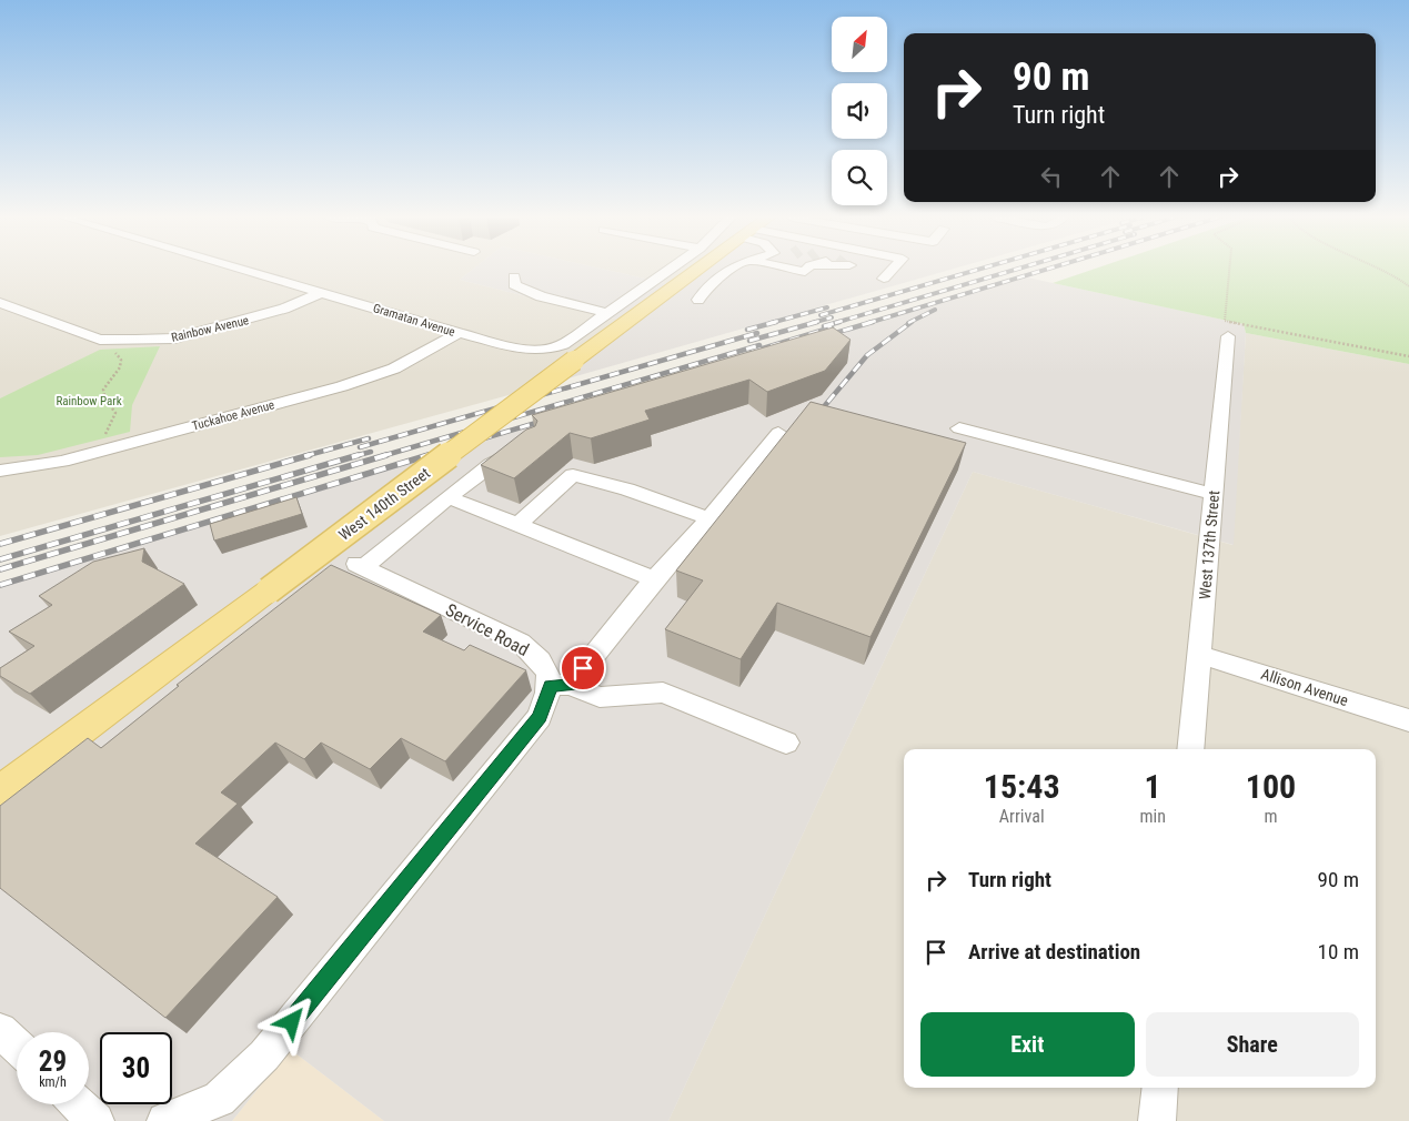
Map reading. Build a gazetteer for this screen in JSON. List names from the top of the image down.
{
  "streets": {
    "main road": ["West 140th Street"],
    "street": [
      "Gramatan Avenue",
      "Rainbow Avenue",
      "Tuckahoe Avenue",
      "West 137th Street",
      "Service Road",
      "Allison Avenue"
    ]
  },
  "crossings": [
    ["Gramatan Avenue", "Rainbow Avenue"],
    ["Gramatan Avenue", "Tuckahoe Avenue"],
    ["West 137th Street", "Allison Avenue"]
  ],
  "parks": ["Rainbow Park"],
  "north": "top right",
  "page": {
    "turn": ["90 m", "Turn right"],
    "eta": [
      "15:43",
      "Arrival",
      "1",
      "min",
      "100",
      "m"
    ],
    "list": [
      {
        "name": "Turn right",
        "value": "90 m"
      },
      {
        "name": "Arrive at destination",
        "value": "10 m"
      }
    ],
    "buttons": ["Exit", "Share"],
    "speed": "29 km/h",
    "limit": "30"
  }
}
